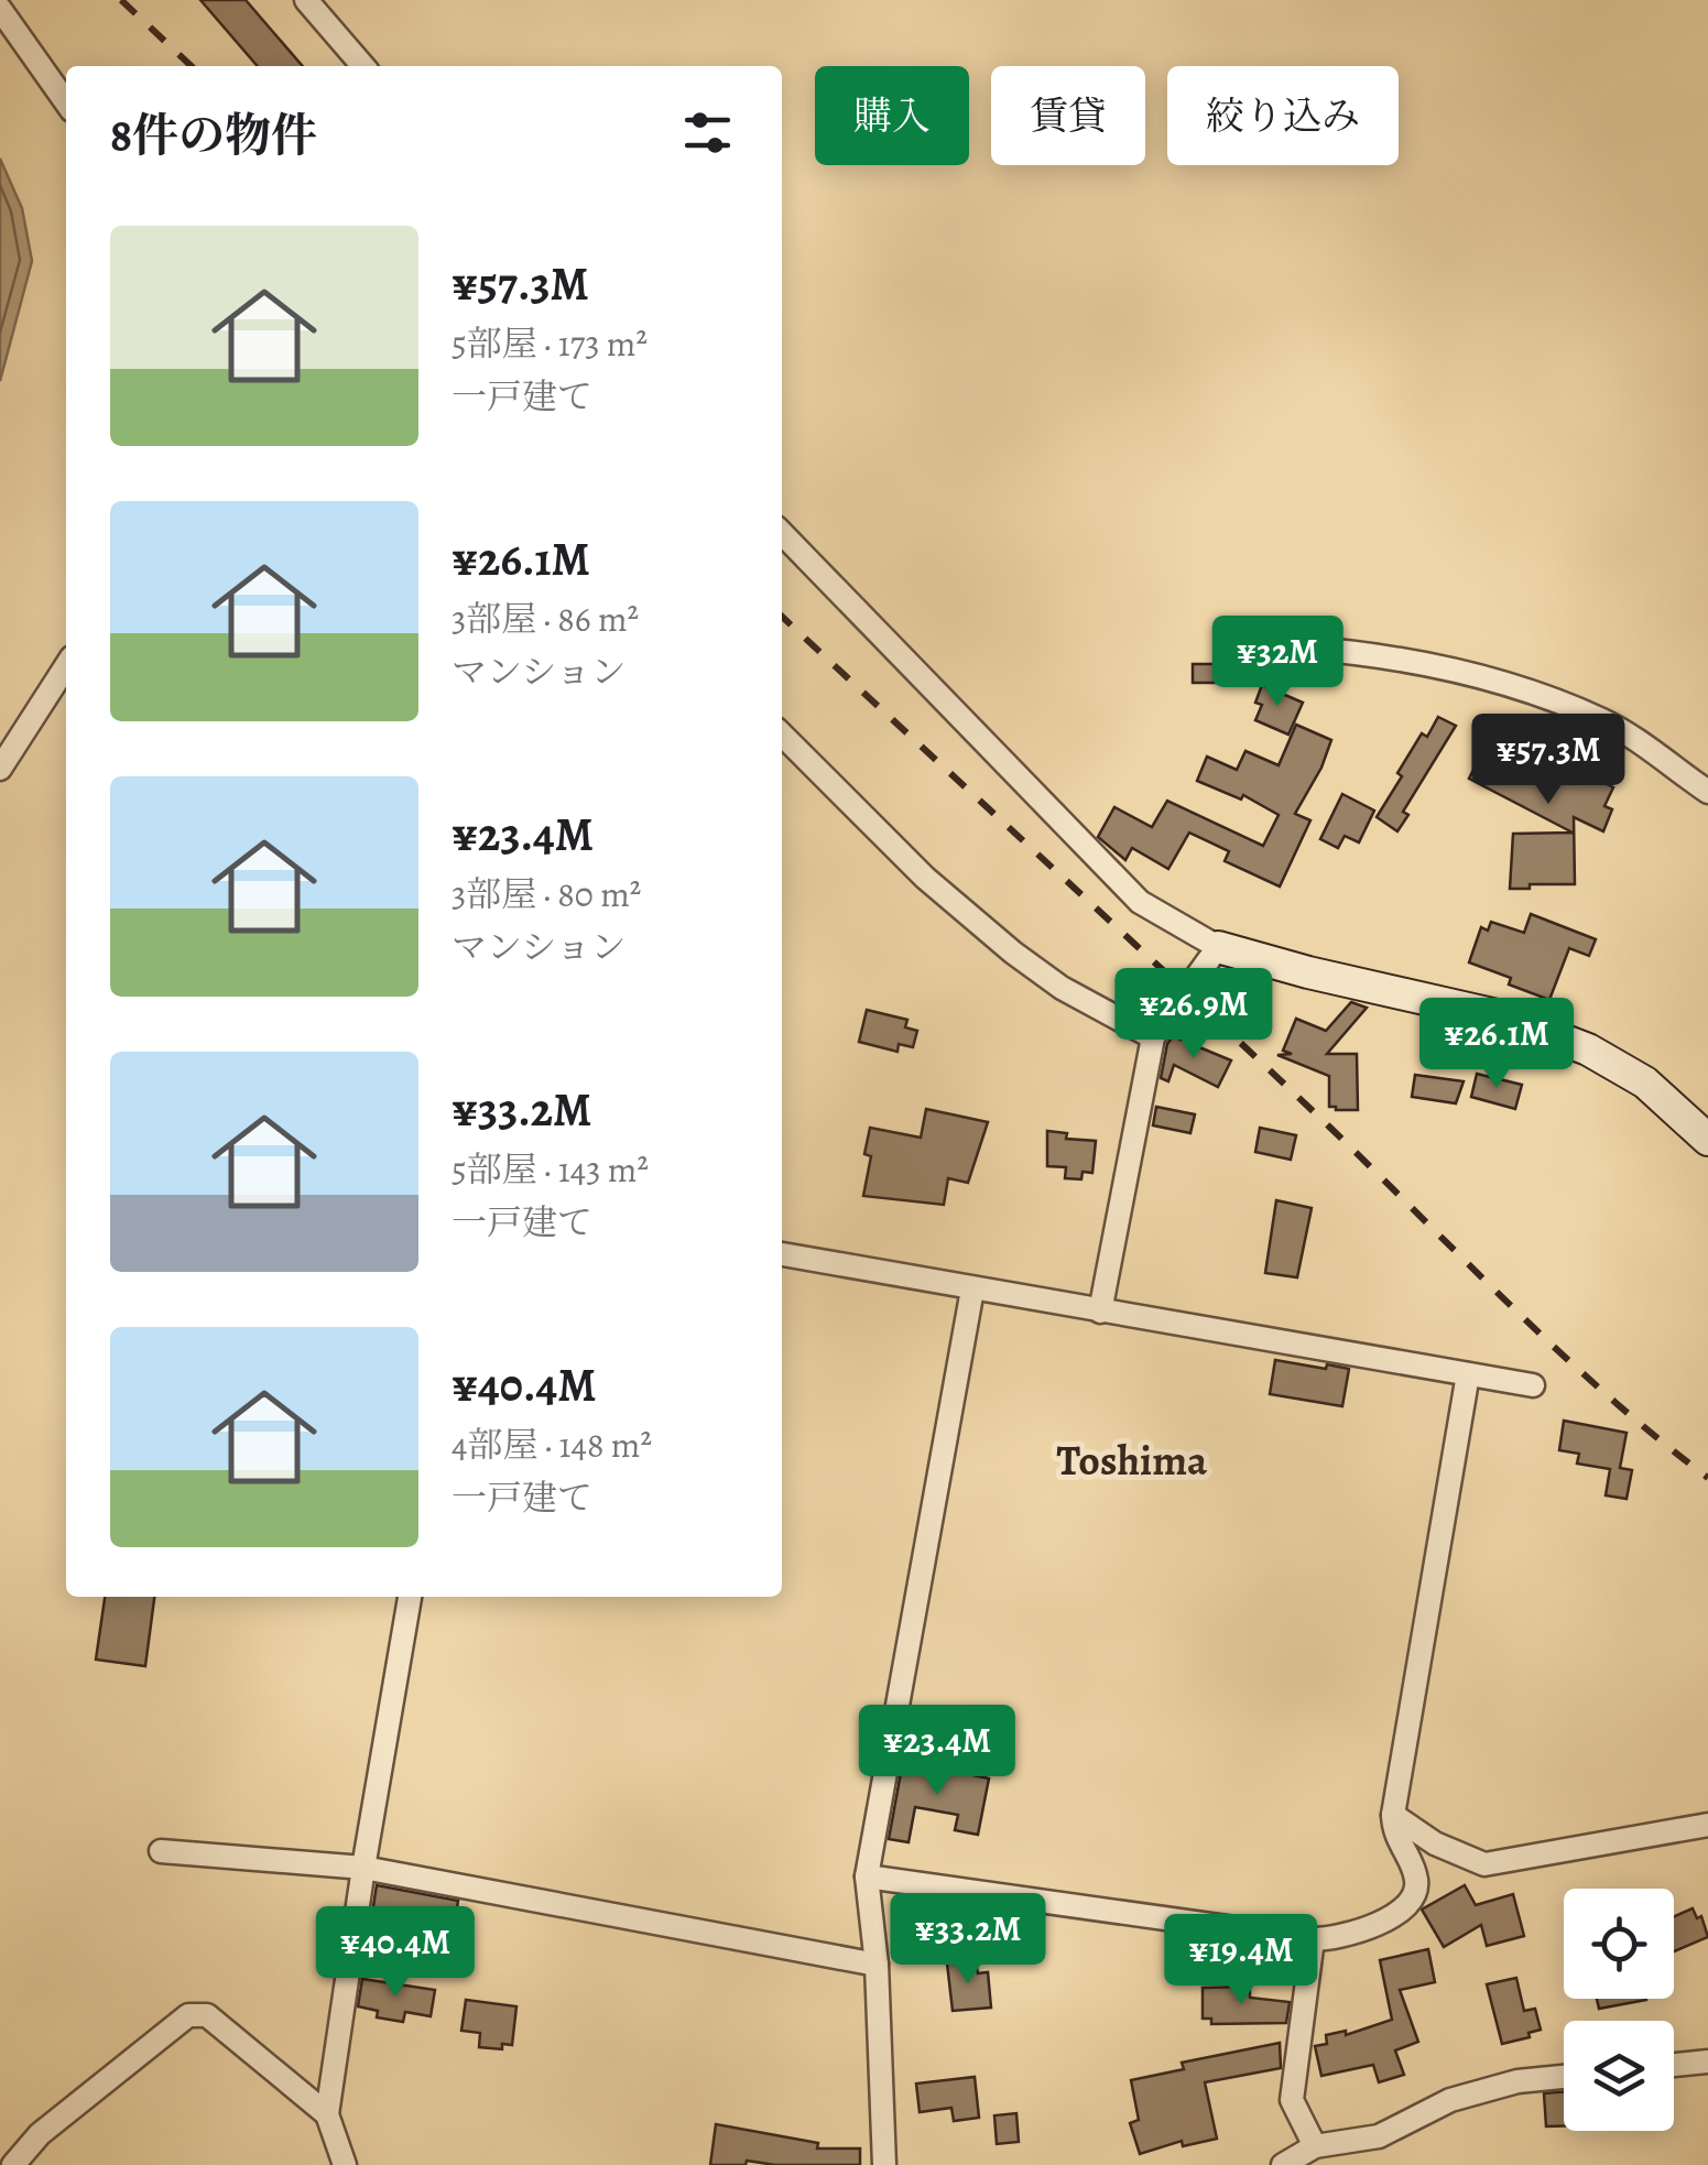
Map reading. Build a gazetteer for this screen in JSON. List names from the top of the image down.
{
  "districts": ["Toshima"],
  "page": {
    "chip": ["購入", "賃貸", "絞り込み"],
    "heading": "8件の物件",
    "list": [
      {
        "name": "¥57.3M",
        "note": "5部屋 · 173 m² · 一戸建て"
      },
      {
        "name": "¥26.1M",
        "note": "3部屋 · 86 m² · マンション"
      },
      {
        "name": "¥23.4M",
        "note": "3部屋 · 80 m² · マンション"
      },
      {
        "name": "¥33.2M",
        "note": "5部屋 · 143 m² · 一戸建て"
      },
      {
        "name": "¥40.4M",
        "note": "4部屋 · 148 m² · 一戸建て"
      }
    ],
    "price": [
      "¥32M",
      "¥57.3M",
      "¥26.9M",
      "¥26.1M",
      "¥23.4M",
      "¥33.2M",
      "¥40.4M",
      "¥19.4M"
    ]
  }
}
